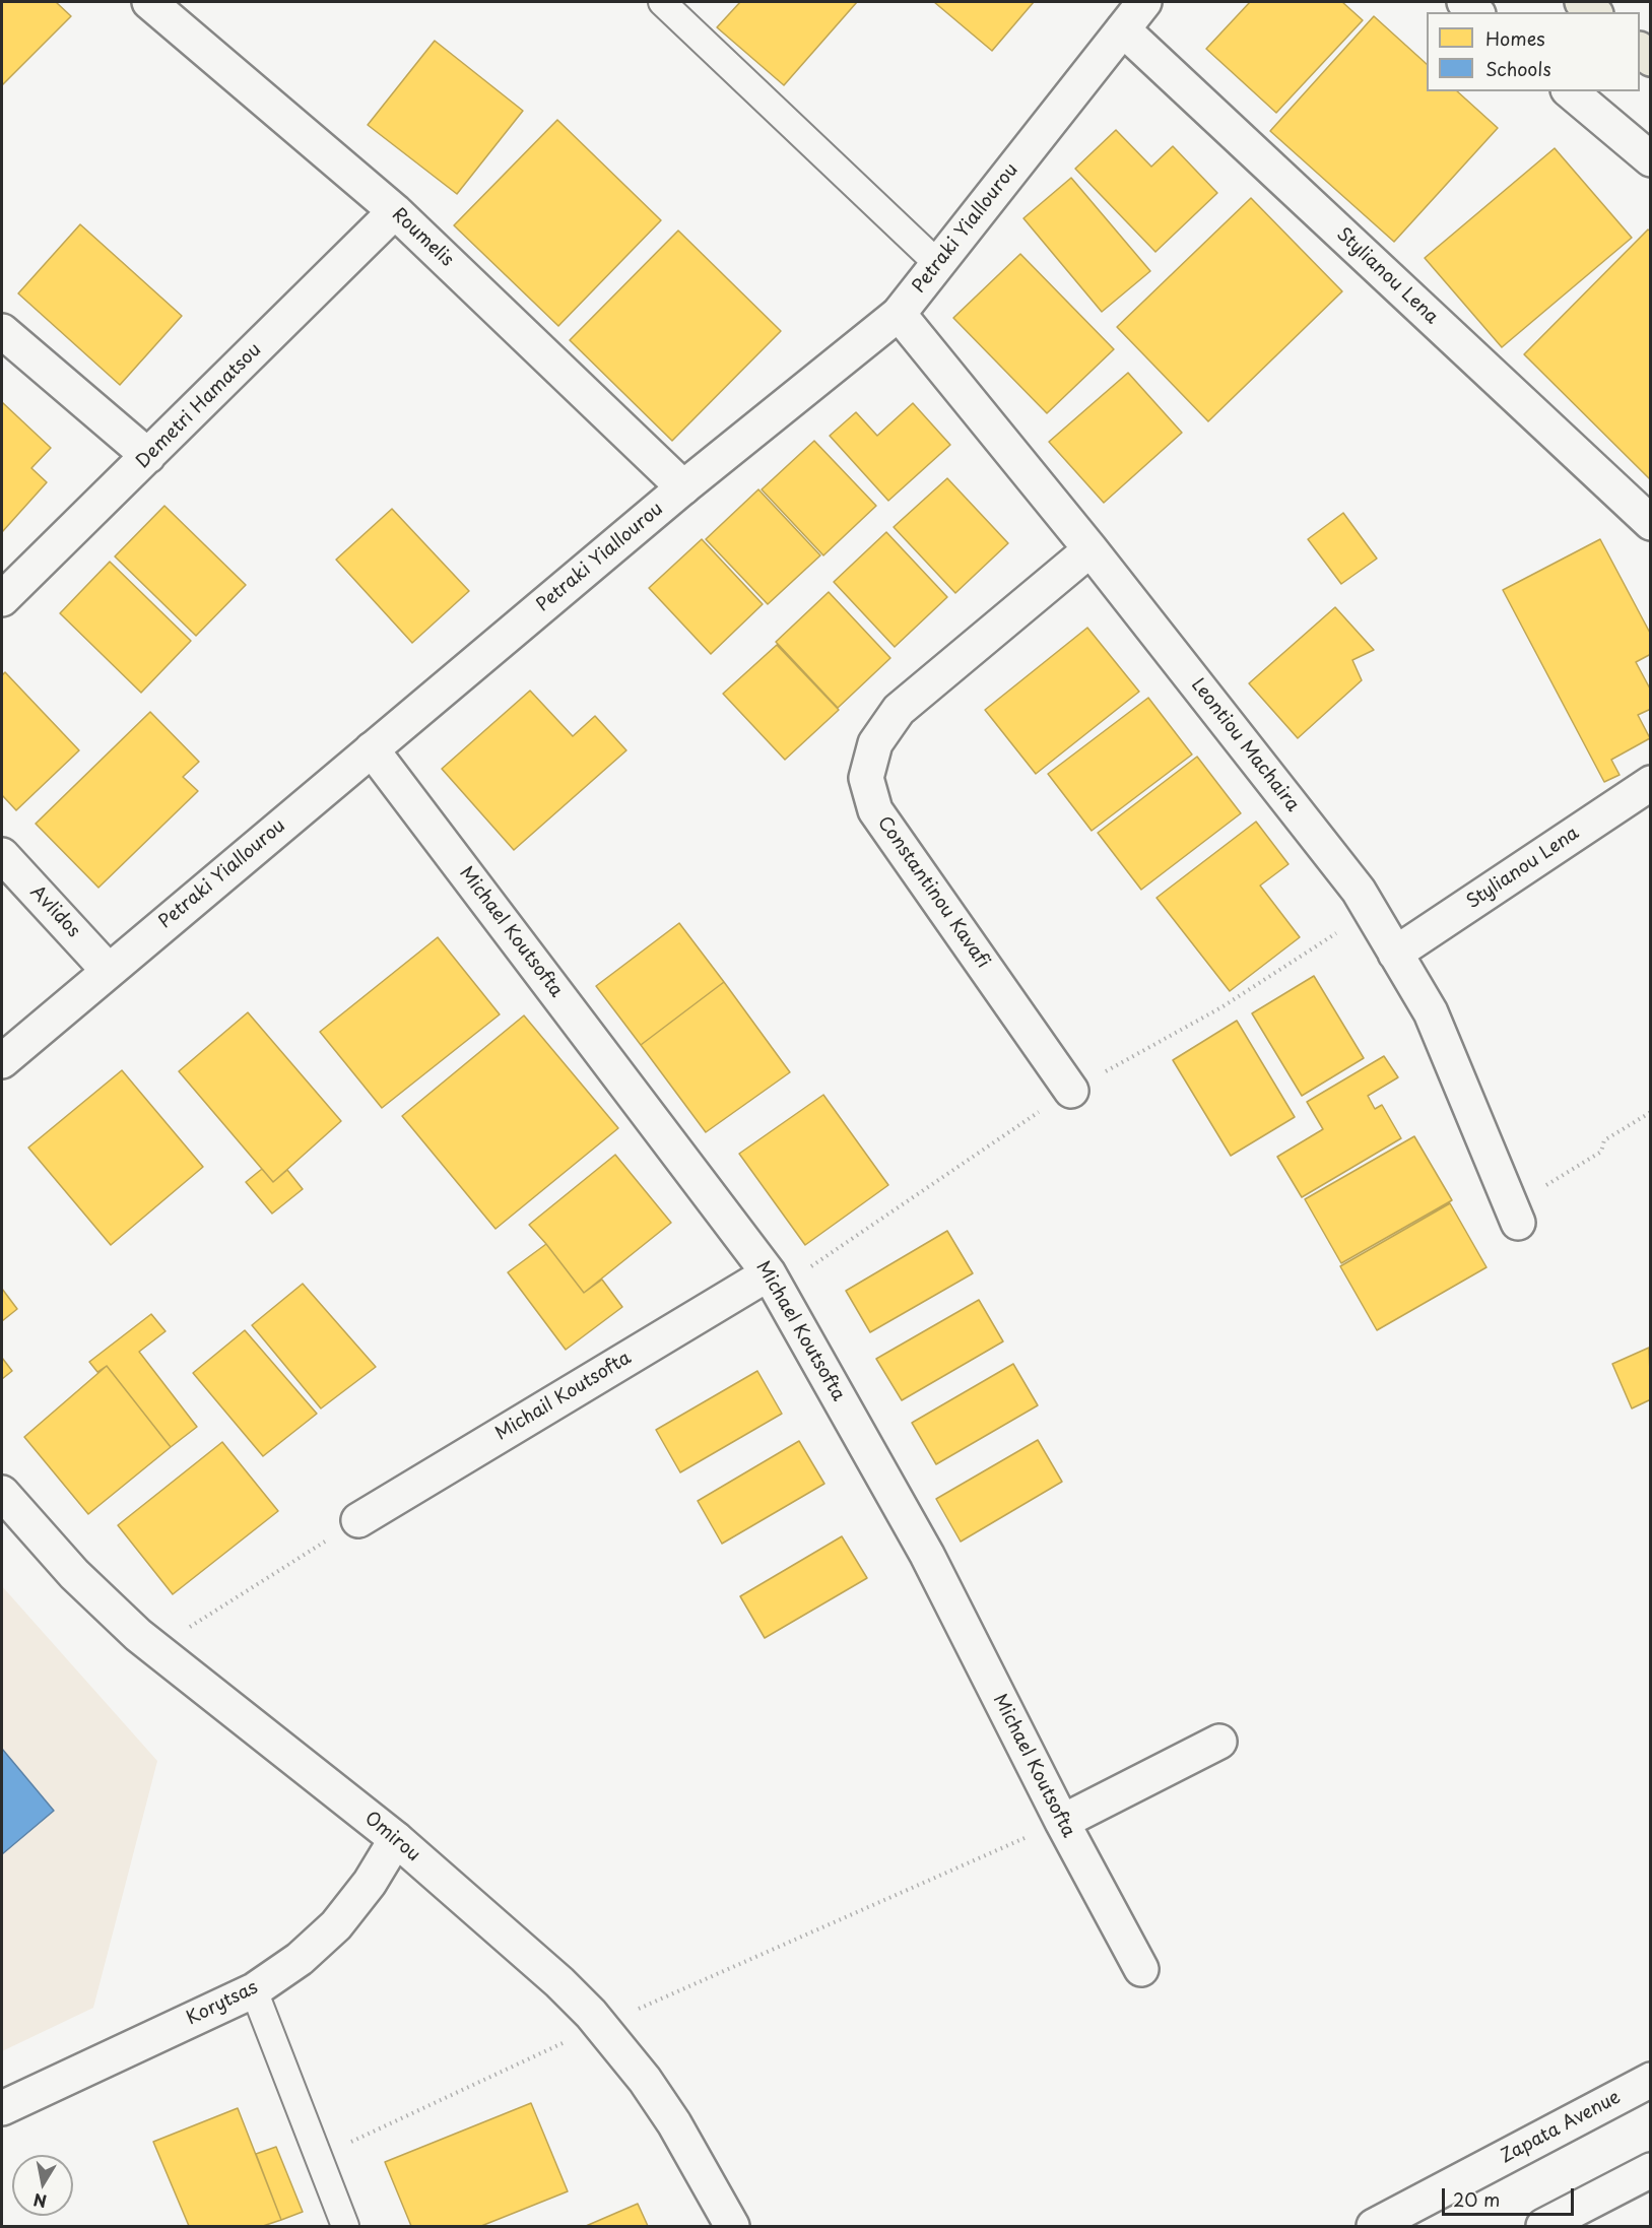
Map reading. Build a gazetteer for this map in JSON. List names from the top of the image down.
{
  "streets": {
    "street": [
      "Petraki Yiallourou",
      "Roumelis",
      "Stylianou Lena",
      "Demetri Hamatsou",
      "Leontiou Machaira",
      "Constantinou Kavafi",
      "Avlidos",
      "Michael Koutsofta",
      "Michail Koutsofta",
      "Omirou",
      "Korytsas",
      "Zapata Avenue"
    ]
  },
  "crossings": [
    ["Petraki Yiallourou", "Roumelis"],
    ["Petraki Yiallourou", "Stylianou Lena"],
    ["Petraki Yiallourou", "Leontiou Machaira"],
    ["Petraki Yiallourou", "Avlidos"],
    ["Petraki Yiallourou", "Michael Koutsofta"],
    ["Roumelis", "Demetri Hamatsou"],
    ["Stylianou Lena", "Leontiou Machaira"],
    ["Leontiou Machaira", "Constantinou Kavafi"],
    ["Michael Koutsofta", "Michail Koutsofta"],
    ["Omirou", "Korytsas"]
  ],
  "legend": ["Homes", "Schools"],
  "scale_bar": "20 m",
  "north": "bottom"
}
